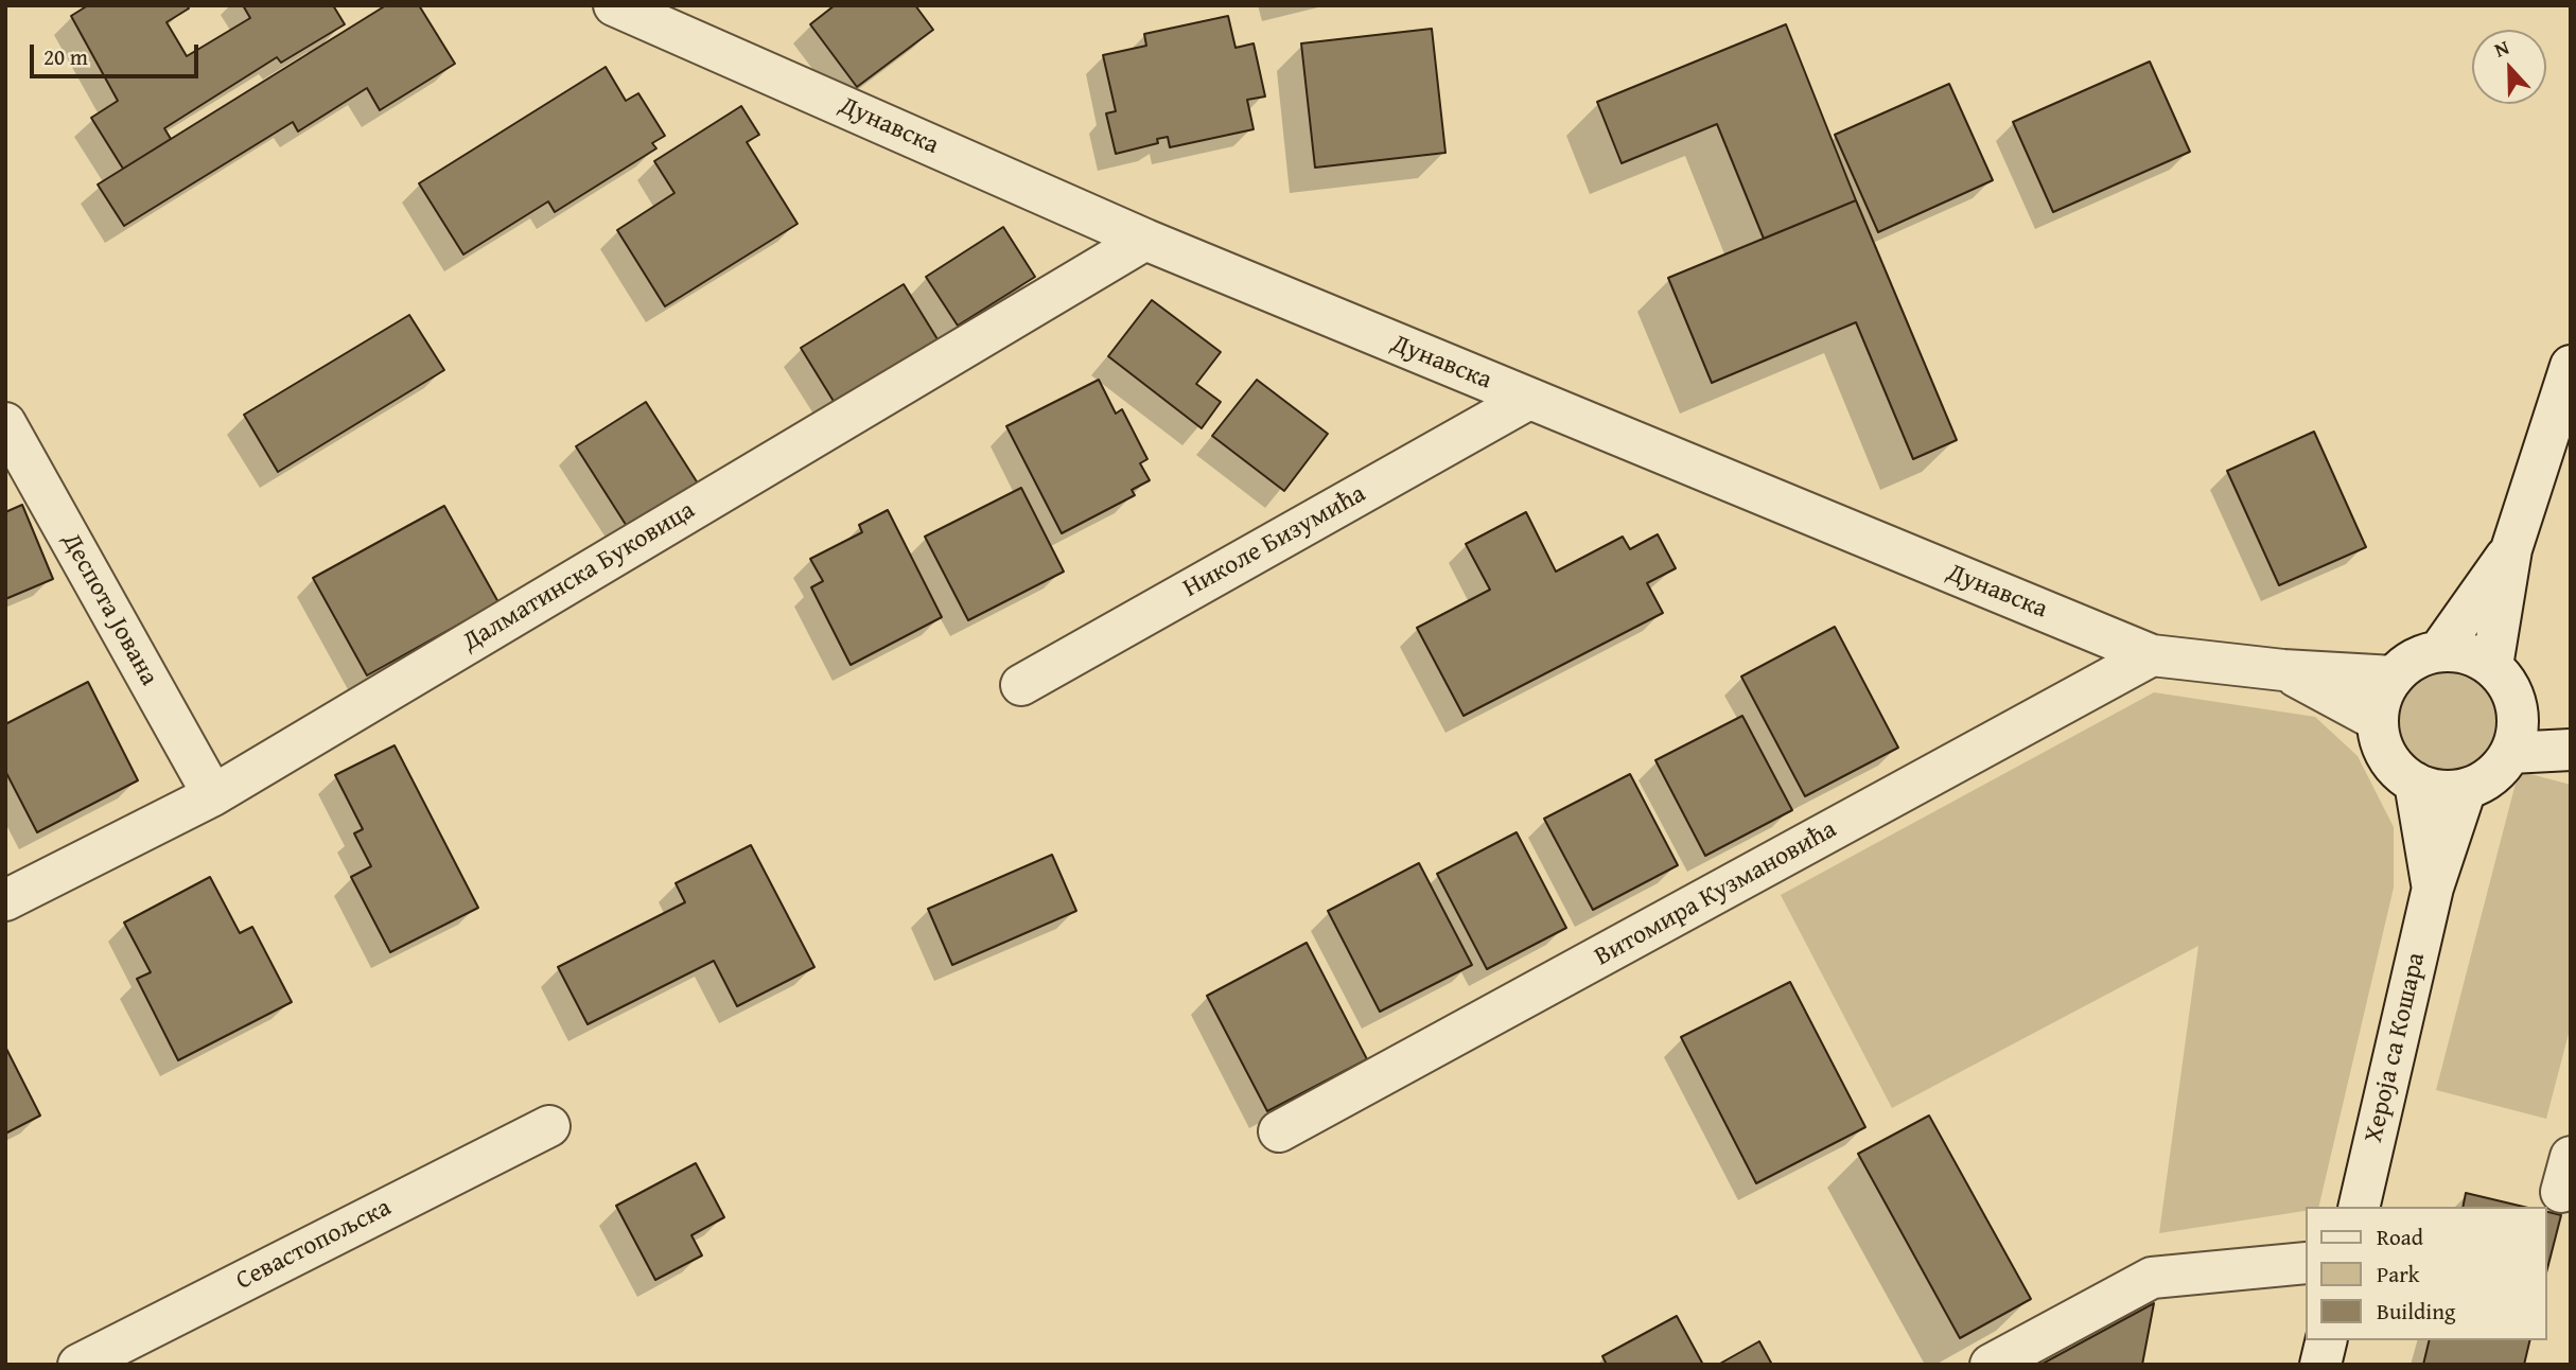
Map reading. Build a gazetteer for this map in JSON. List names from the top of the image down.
{
  "streets": {
    "street": [
      "Дунавска",
      "Николе Бизумића",
      "Далматинска Буковица",
      "Деспота Јована",
      "Витомира Кузмановића",
      "Хероја са Кошара",
      "Севастопољска"
    ]
  },
  "crossings": [
    ["Дунавска", "Николе Бизумића"],
    ["Дунавска", "Далматинска Буковица"],
    ["Дунавска", "Витомира Кузмановића"],
    ["Дунавска", "Хероја са Кошара"],
    ["Далматинска Буковица", "Деспота Јована"]
  ],
  "legend": ["Road", "Park", "Building"],
  "scale_bar": "20 m",
  "north": "top"
}
